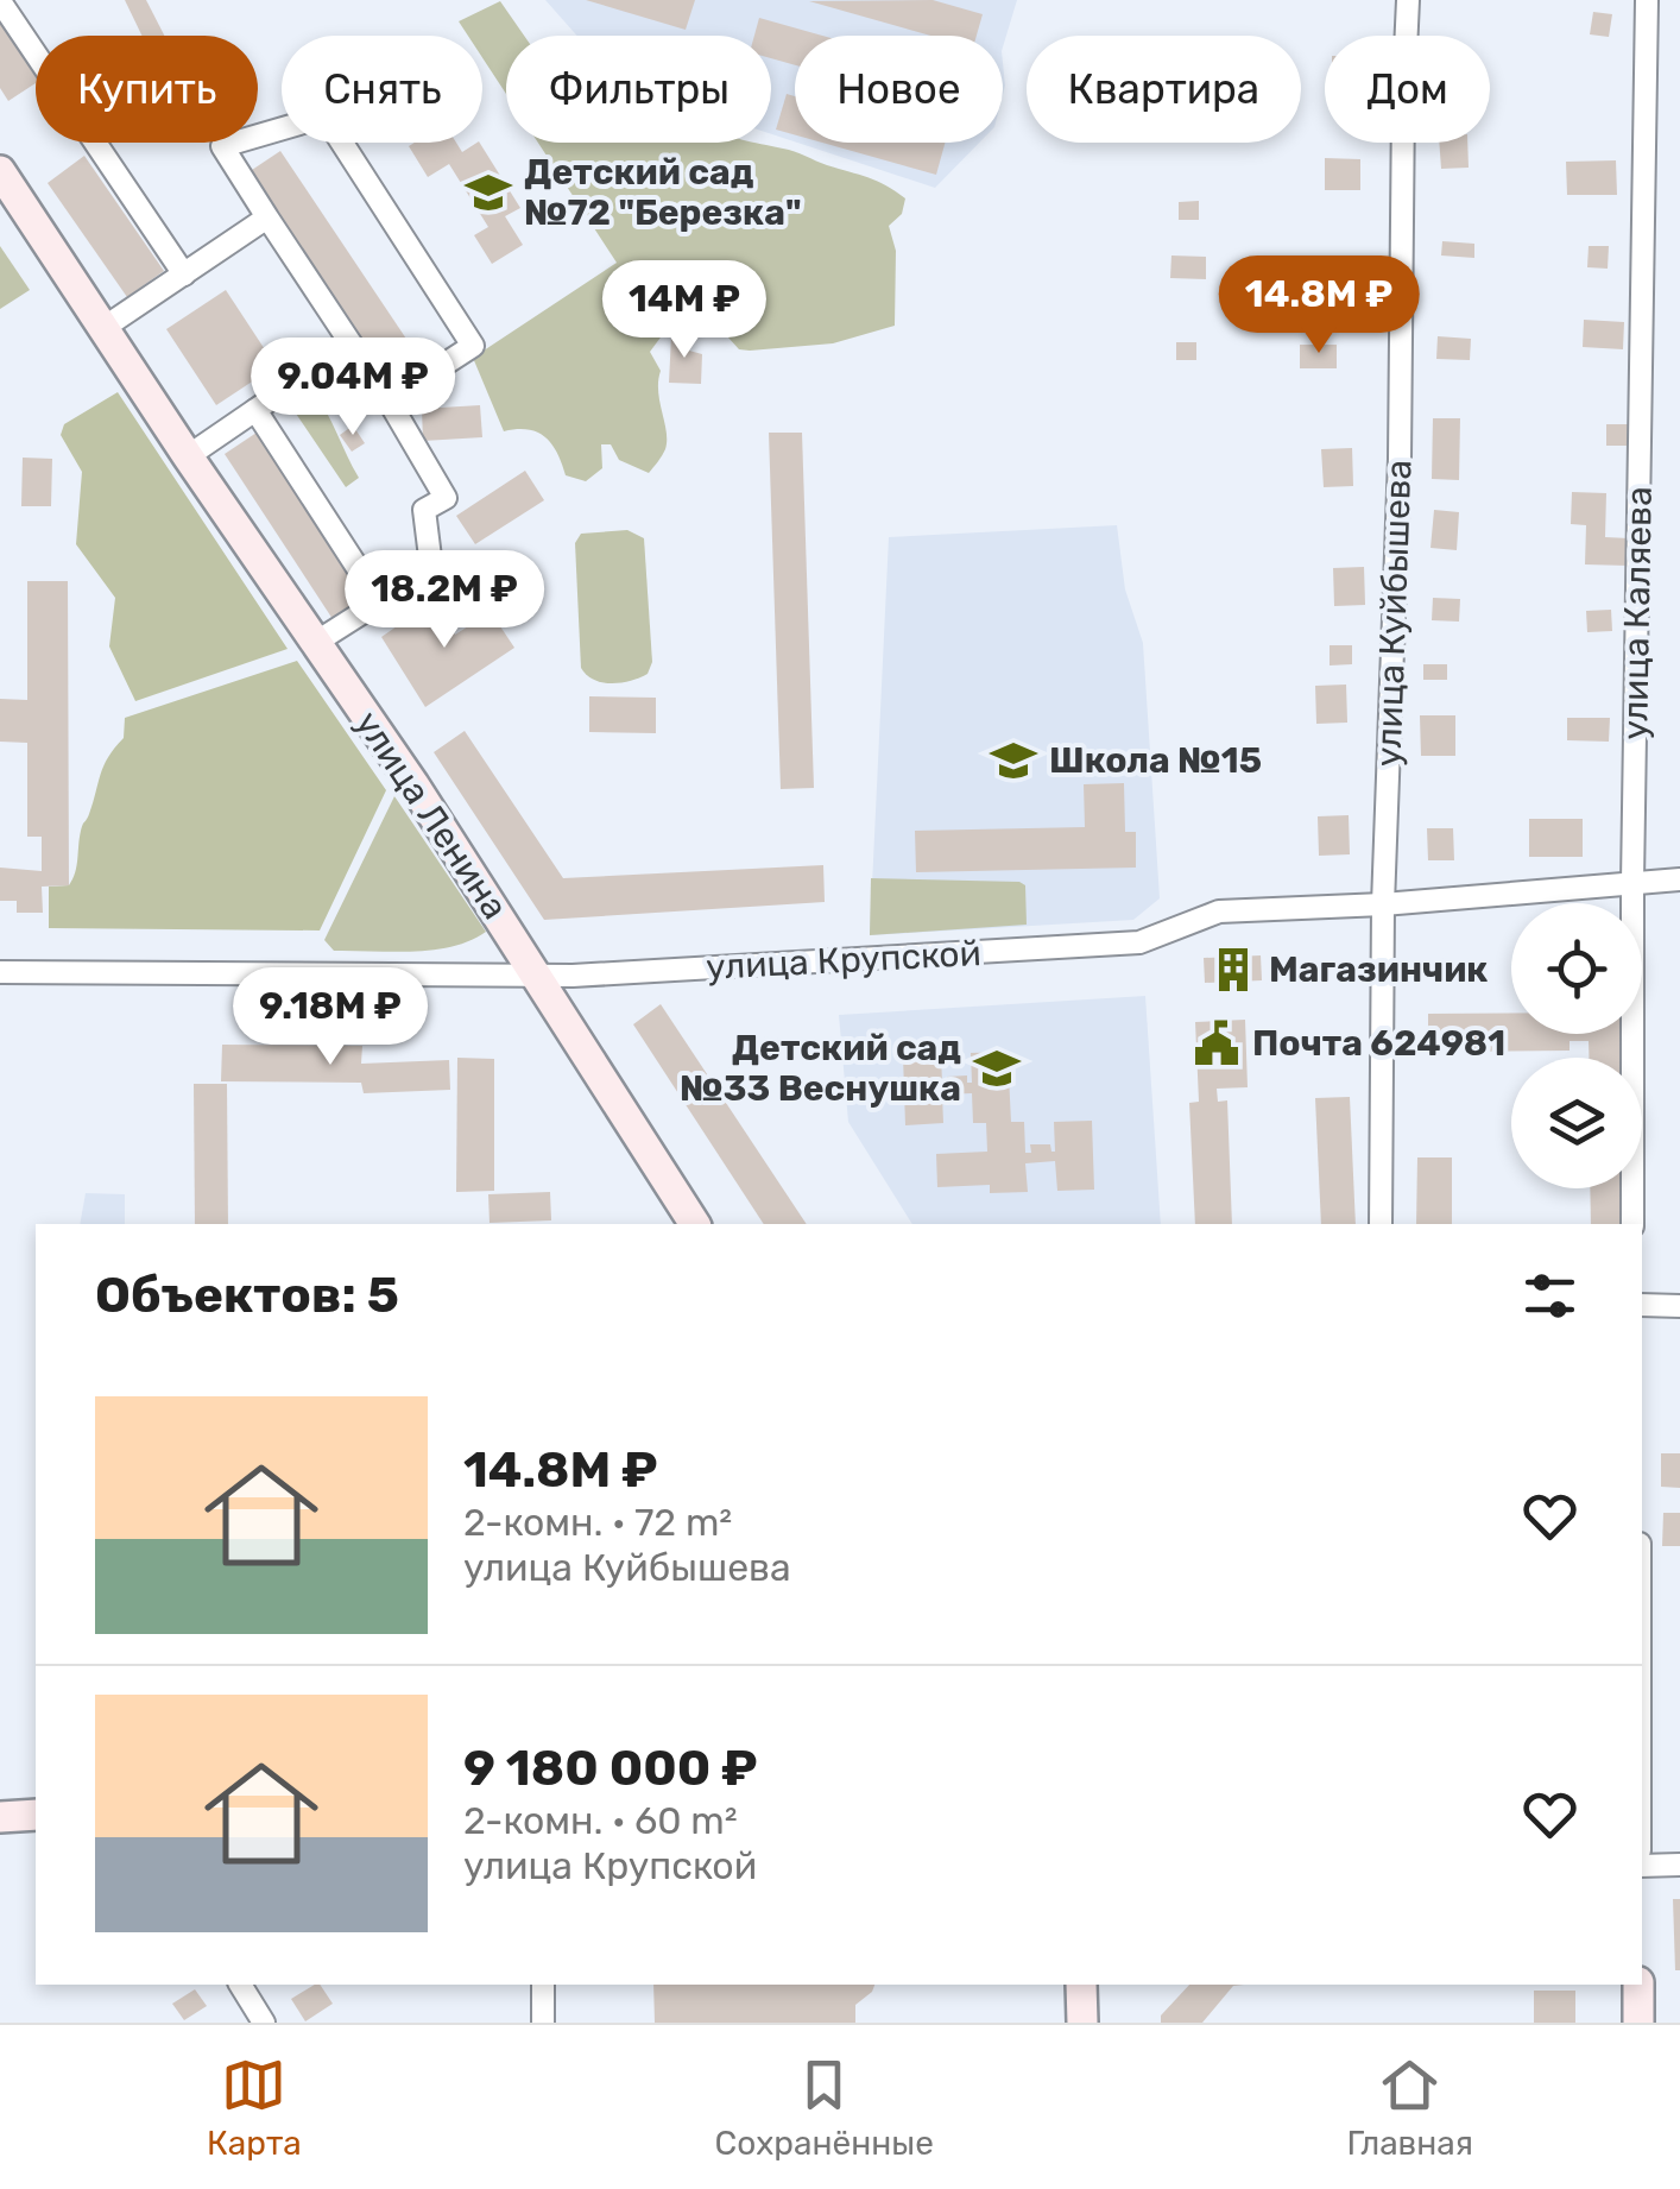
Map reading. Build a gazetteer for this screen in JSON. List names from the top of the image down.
{
  "streets": {
    "street": [
      "улица Куйбышева",
      "улица Каляева",
      "улица Ленина",
      "улица Крупской"
    ]
  },
  "crossings": [
    ["улица Куйбышева", "улица Крупской"],
    ["улица Каляева", "улица Крупской"],
    ["улица Ленина", "улица Крупской"]
  ],
  "places": {
    "school or university": ["Детский сад №72 \"Березка\"", "Школа №15", "Детский сад №33 Веснушка"],
    "building": ["Магазинчик"],
    "public building": ["Почта 624981"]
  },
  "page": {
    "chip": [
      "Купить",
      "Снять",
      "Фильтры",
      "Новое",
      "Квартира",
      "Дом"
    ],
    "price": [
      "14.8M ₽",
      "14M ₽",
      "9.04M ₽",
      "18.2M ₽",
      "9.18M ₽"
    ],
    "heading": "Объектов: 5",
    "list": [
      {
        "name": "14.8M ₽",
        "note": "2-комн. · 72 m² · улица Куйбышева"
      },
      {
        "name": "9 180 000 ₽",
        "note": "2-комн. · 60 m² · улица Крупской"
      }
    ],
    "tabs": ["Карта", "Сохранённые", "Главная"]
  }
}
